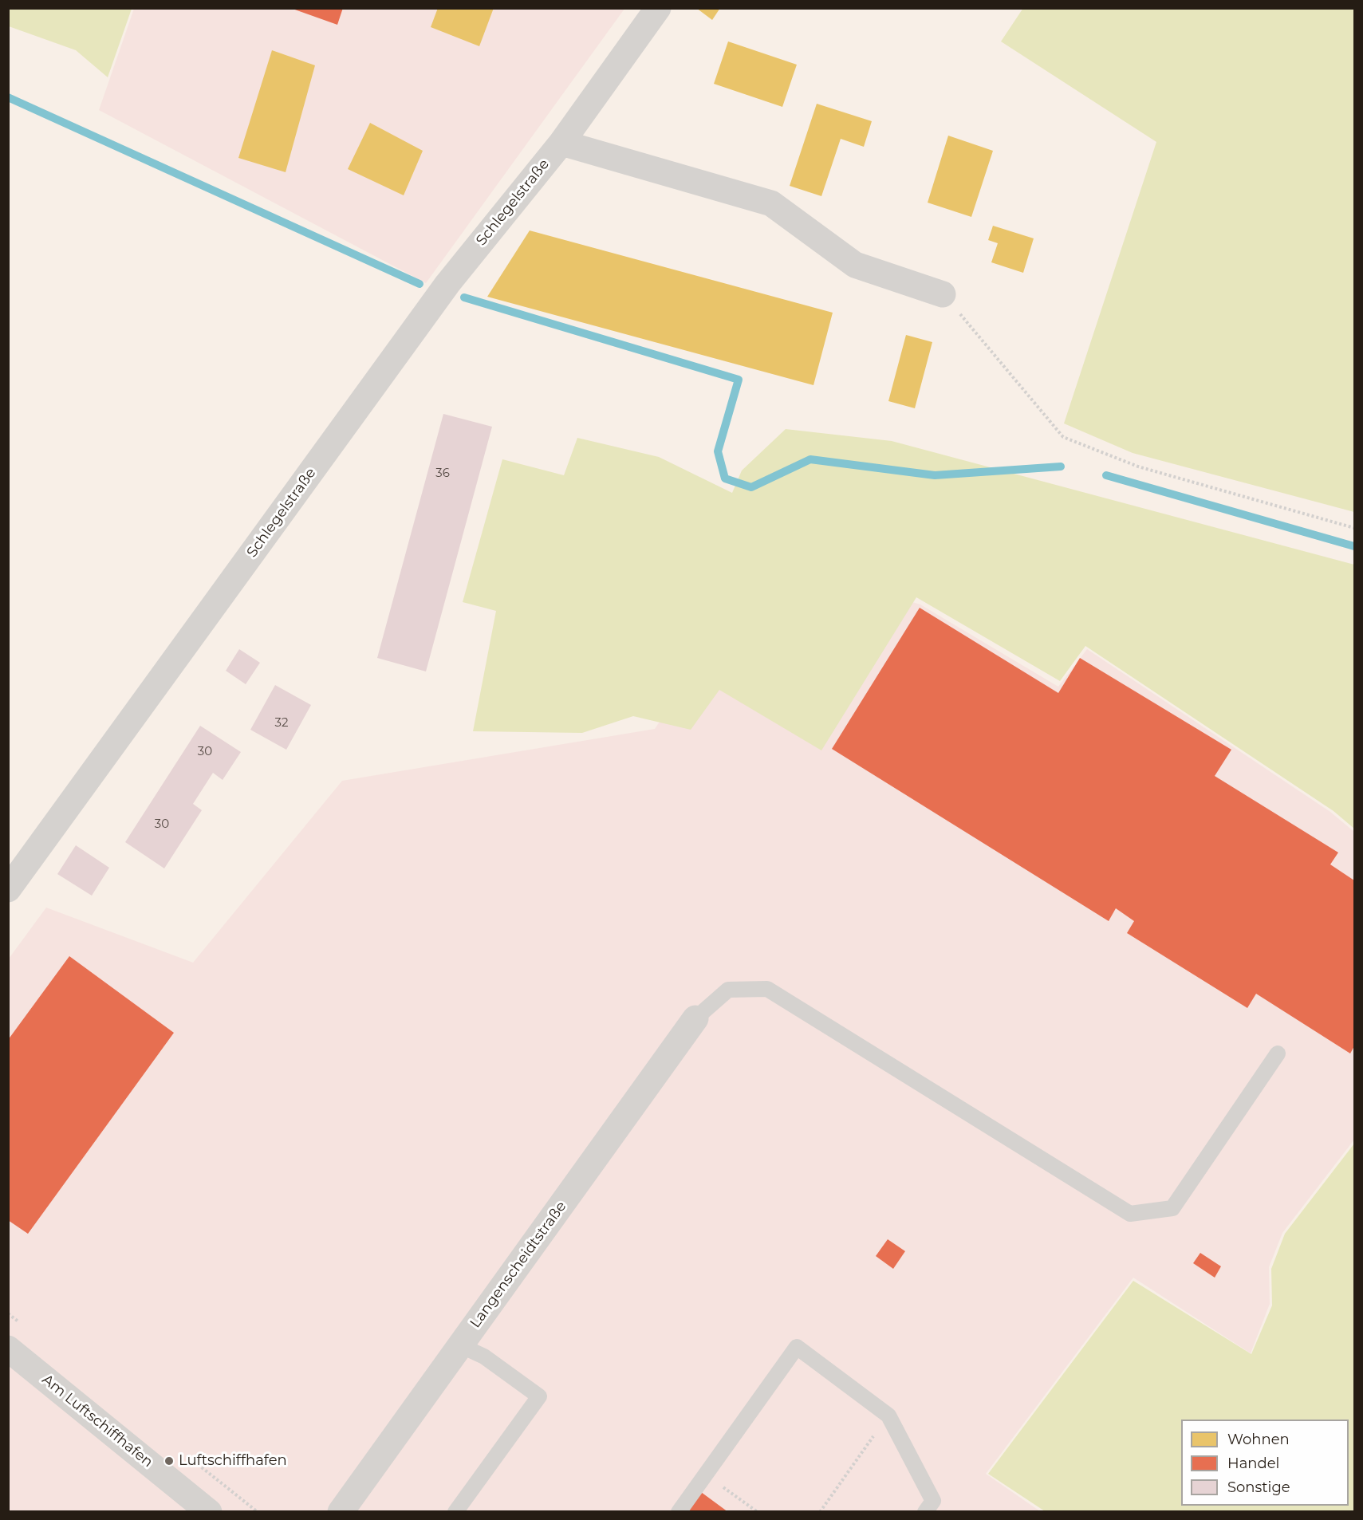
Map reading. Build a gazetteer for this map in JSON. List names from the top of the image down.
{
  "streets": {
    "street": ["Schlegelstraße", "Langenscheidtstraße", "Am Luftschiffhafen"]
  },
  "places": ["Luftschiffhafen"],
  "house_numbers": [
    "36",
    "32",
    "30",
    "30"
  ],
  "legend": ["Wohnen", "Handel", "Sonstige"]
}
